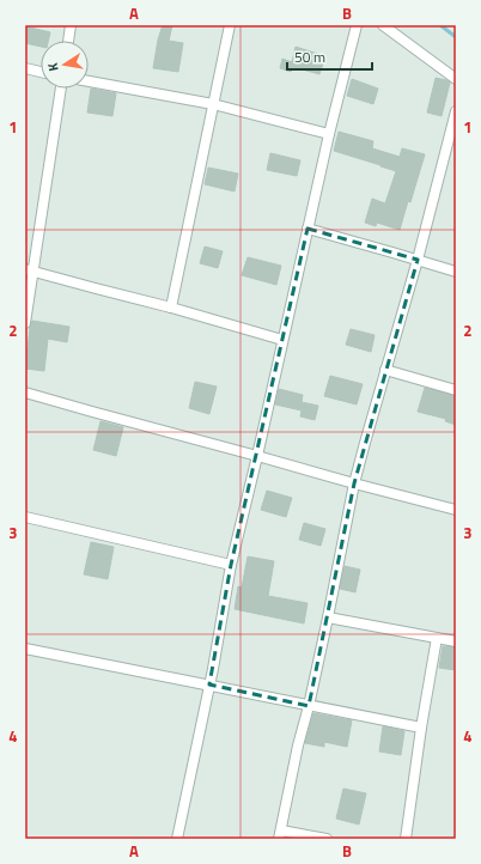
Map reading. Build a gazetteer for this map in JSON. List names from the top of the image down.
{
  "scale_bar": "50 m",
  "north": "left",
  "grid": {
    "columns": ["A", "B"],
    "rows": [
      "1",
      "2",
      "3",
      "4"
    ]
  }
}
